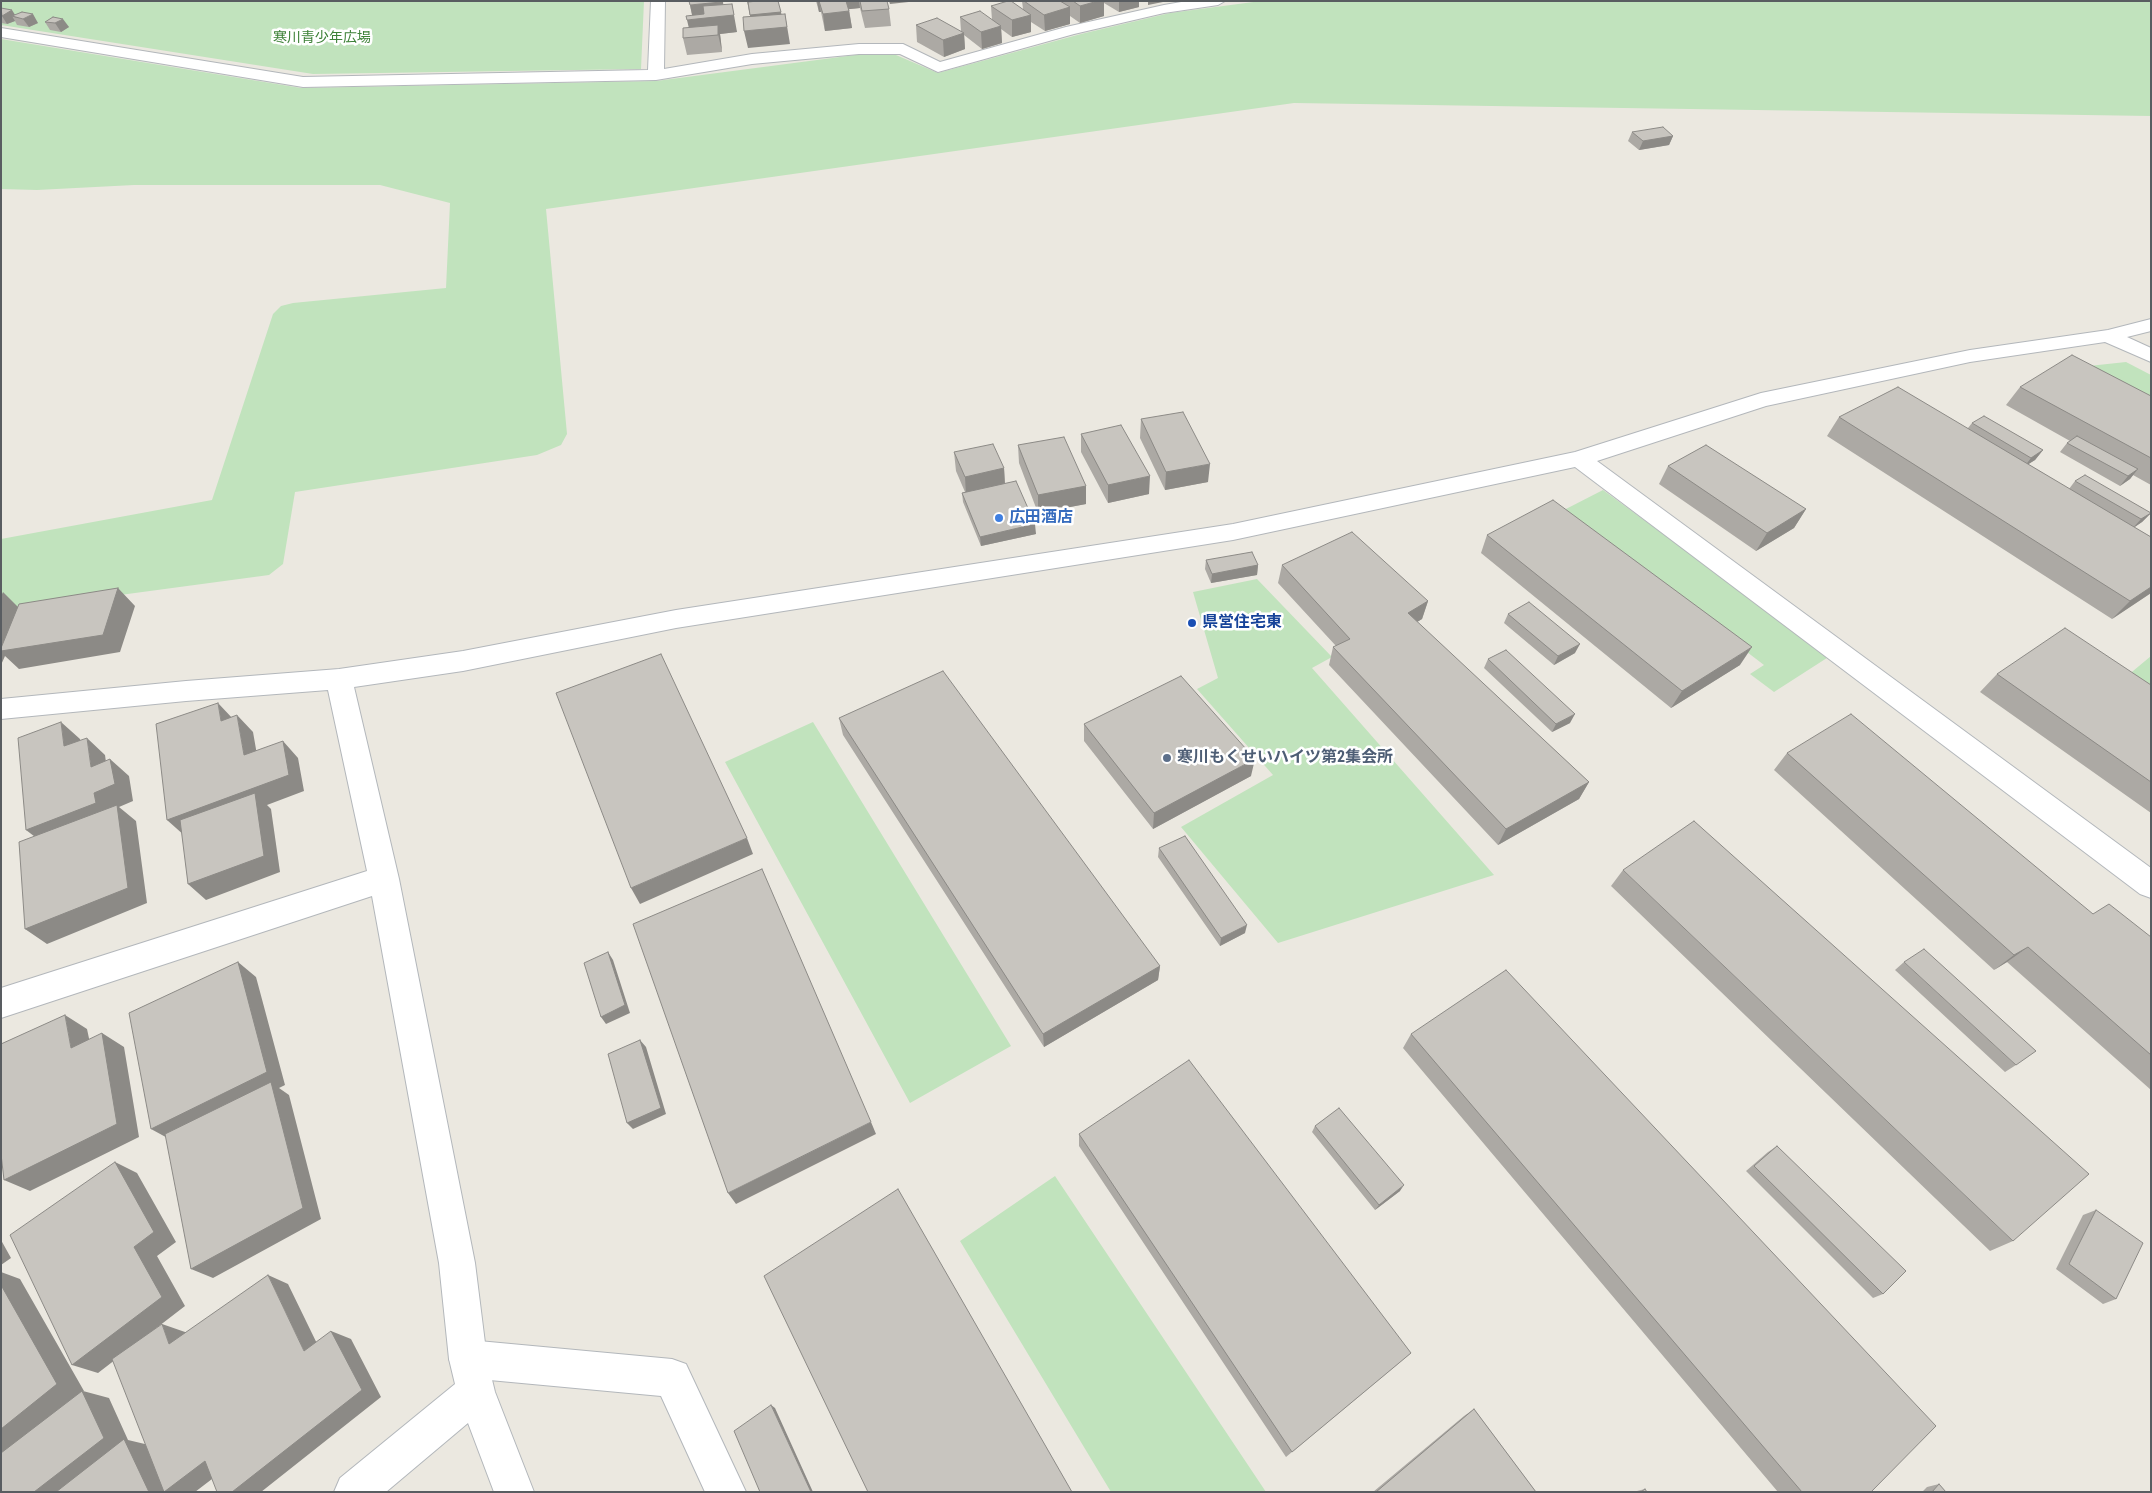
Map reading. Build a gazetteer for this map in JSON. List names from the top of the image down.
{
  "parks": ["寒川青少年広場"],
  "places": ["広田酒店", "県営住宅東", "寒川もくせいハイツ第2集会所"]
}
